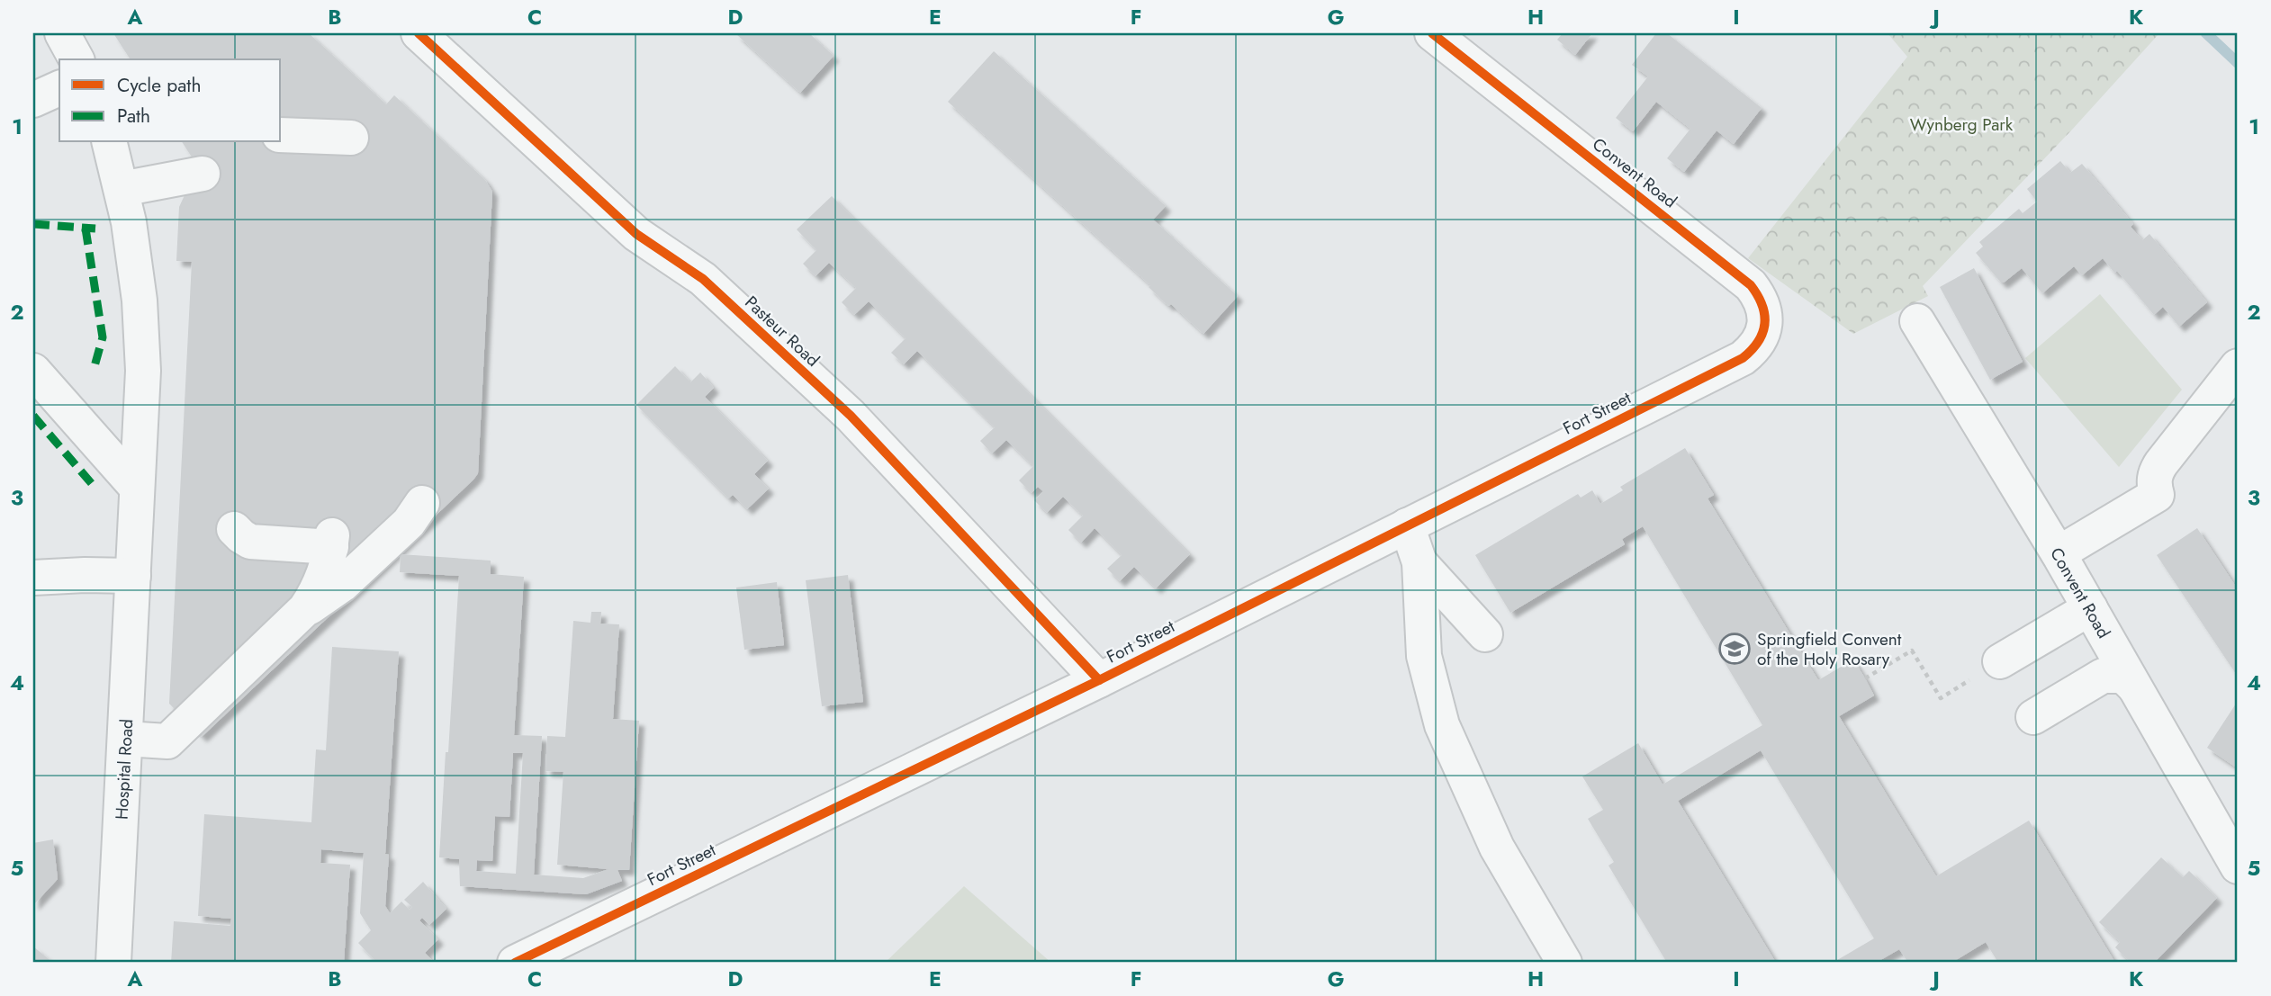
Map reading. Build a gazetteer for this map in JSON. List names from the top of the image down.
{
  "streets": {
    "street": [
      "Convent Road",
      "Pasteur Road",
      "Fort Street",
      "Hospital Road"
    ]
  },
  "crossings": [
    ["Convent Road", "Fort Street"],
    ["Pasteur Road", "Fort Street"]
  ],
  "parks": ["Wynberg Park"],
  "places": {
    "school or university": ["Springfield Convent of the Holy Rosary"]
  },
  "legend": ["Cycle path", "Path"],
  "grid": {
    "columns": [
      "A",
      "B",
      "C",
      "D",
      "E",
      "F",
      "G",
      "H",
      "I",
      "J",
      "K"
    ],
    "rows": [
      "1",
      "2",
      "3",
      "4",
      "5"
    ]
  }
}
